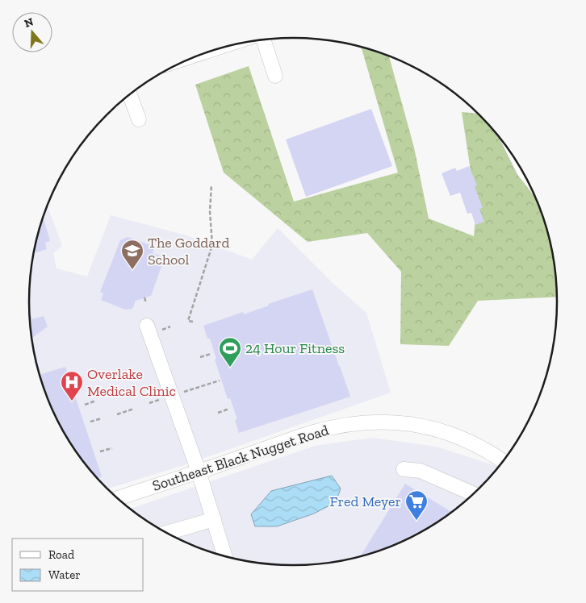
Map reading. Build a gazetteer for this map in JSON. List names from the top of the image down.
{
  "streets": {
    "street": ["Southeast Black Nugget Road"]
  },
  "places": {
    "school or university": ["The Goddard School"],
    "sports": ["24 Hour Fitness"],
    "hospital": ["Overlake Medical Clinic"],
    "supermarket": ["Fred Meyer"]
  },
  "legend": ["Road", "Water"],
  "north": "top"
}
